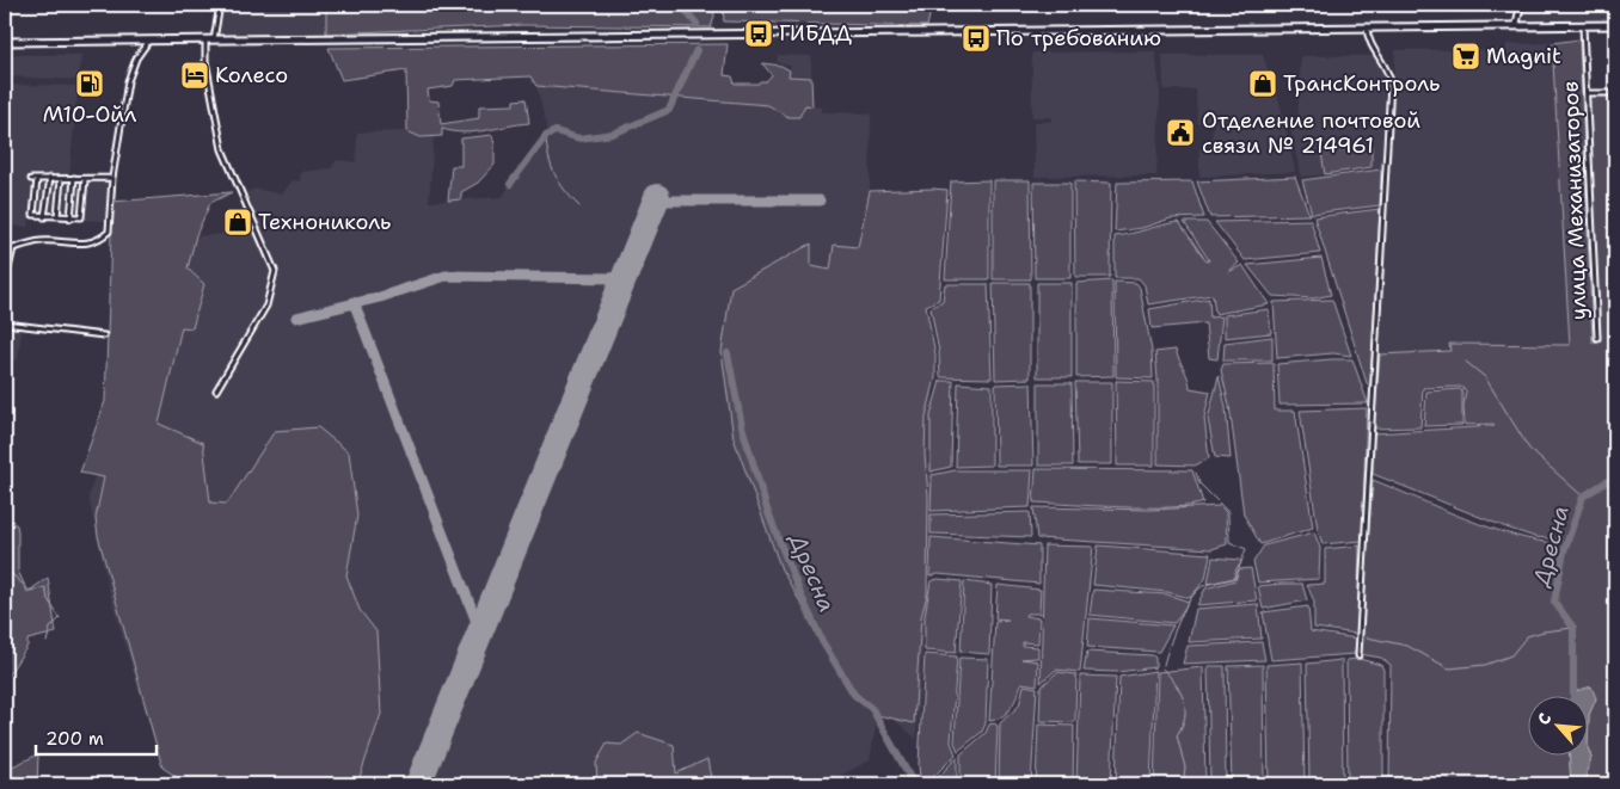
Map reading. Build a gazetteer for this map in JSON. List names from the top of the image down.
{
  "streets": {
    "street": ["улица Механизаторов"]
  },
  "water": ["Дресна"],
  "places": {
    "bus stop": ["ГИБДД", "По требованию"],
    "supermarket": ["Magnit"],
    "hotel": ["Колесо"],
    "fuel station": ["М10-Ойл"],
    "shop": ["ТрансКонтроль", "Технониколь"],
    "public building": ["Отделение почтовой связи № 214961"]
  },
  "scale_bar": "200 m",
  "north": "top left"
}
